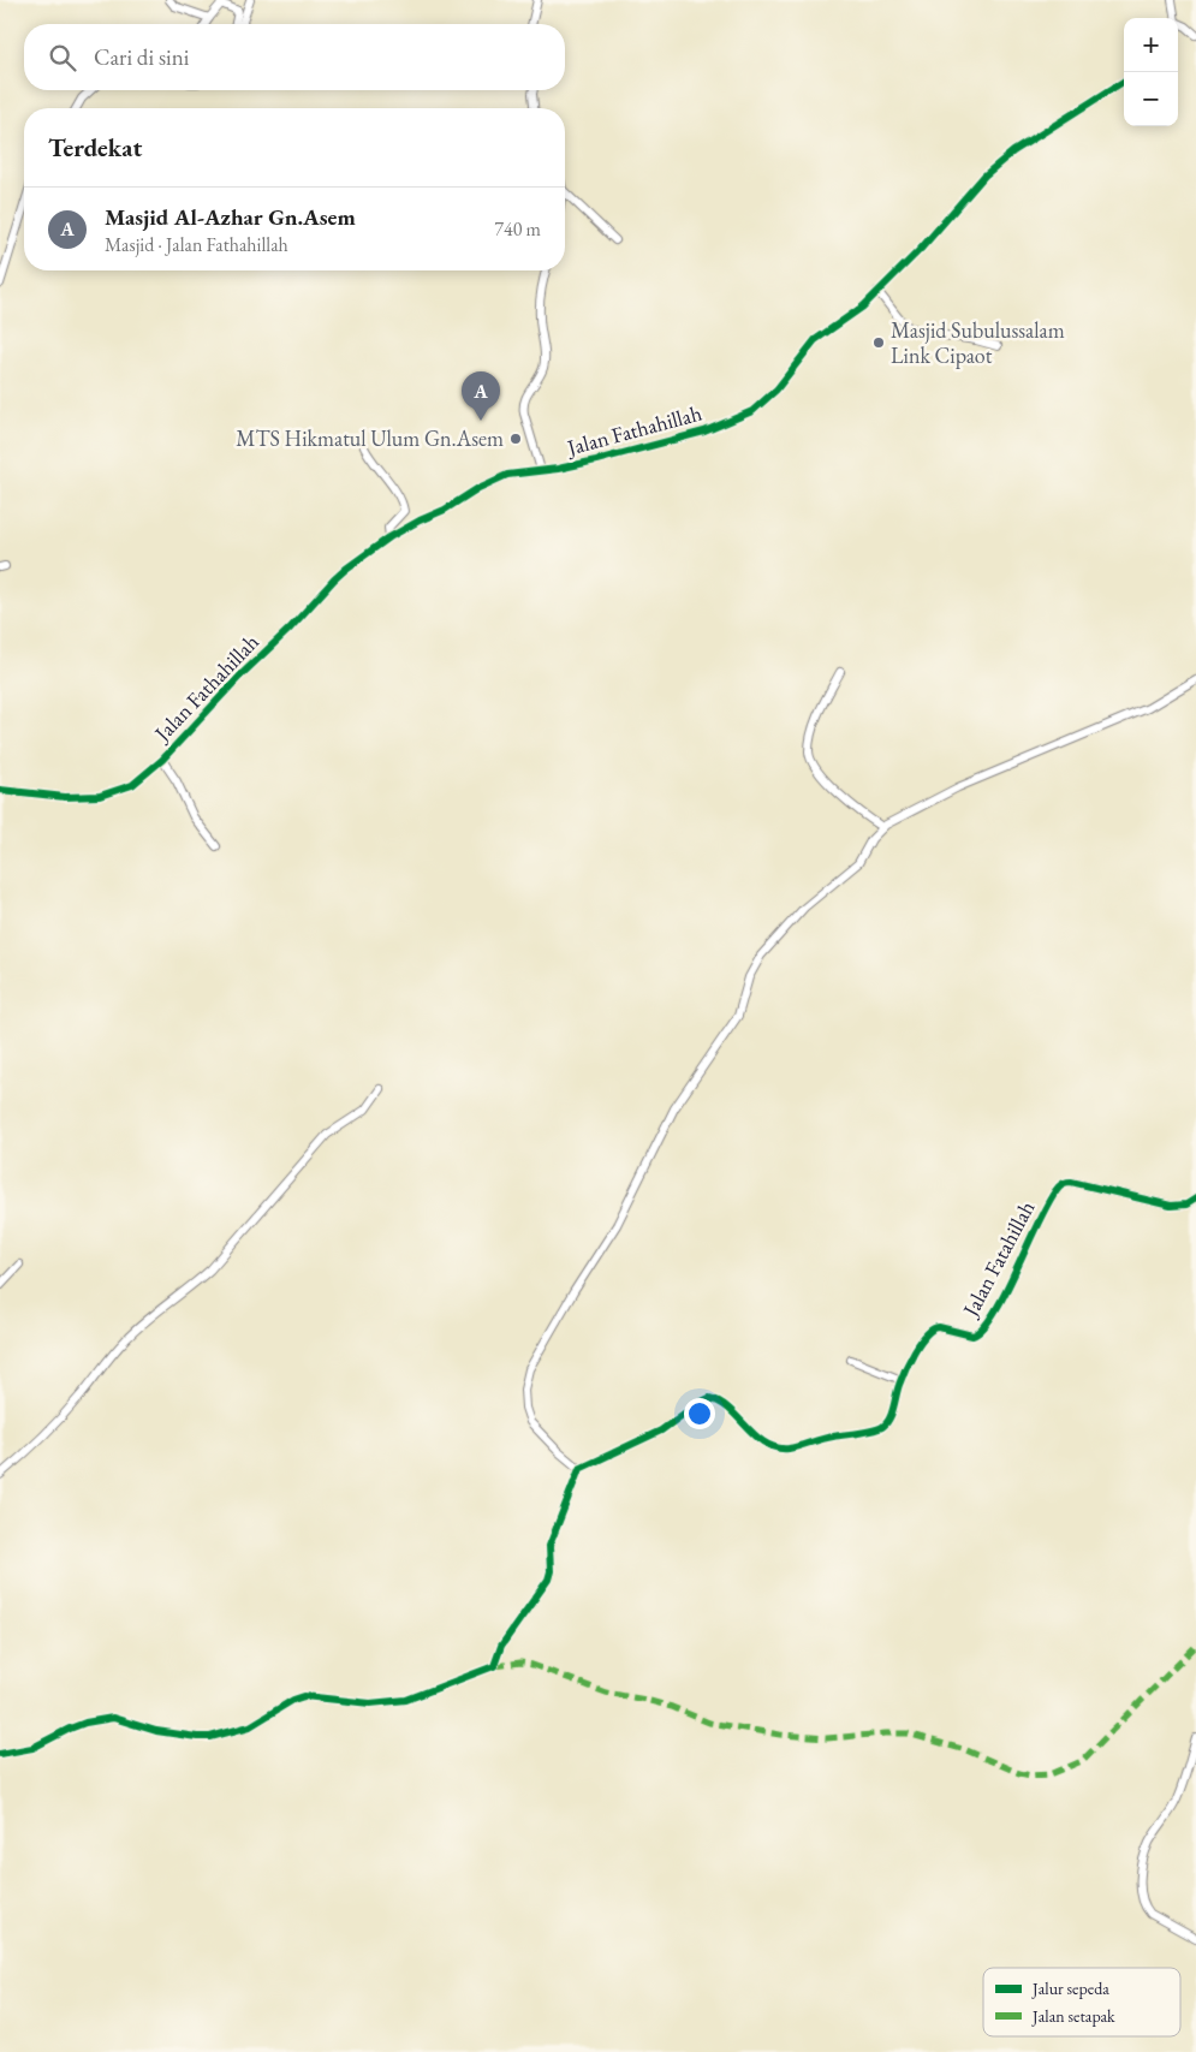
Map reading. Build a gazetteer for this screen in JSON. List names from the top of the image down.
{
  "streets": {
    "street": ["Jalan Fathahillah", "Jalan Fatahillah"]
  },
  "places": ["Masjid Subulussalam Link Cipaot", "MTS Hikmatul Ulum Gn.Asem"],
  "legend": ["Jalur sepeda", "Jalan setapak"],
  "page": {
    "map_buttons": ["+", "−"],
    "search": "Cari di sini",
    "heading": "Terdekat",
    "list": [
      {
        "mark": "A",
        "name": "Masjid Al-Azhar Gn.Asem",
        "note": "Masjid · Jalan Fathahillah",
        "value": "740 m"
      }
    ],
    "pins": "A"
  }
}
